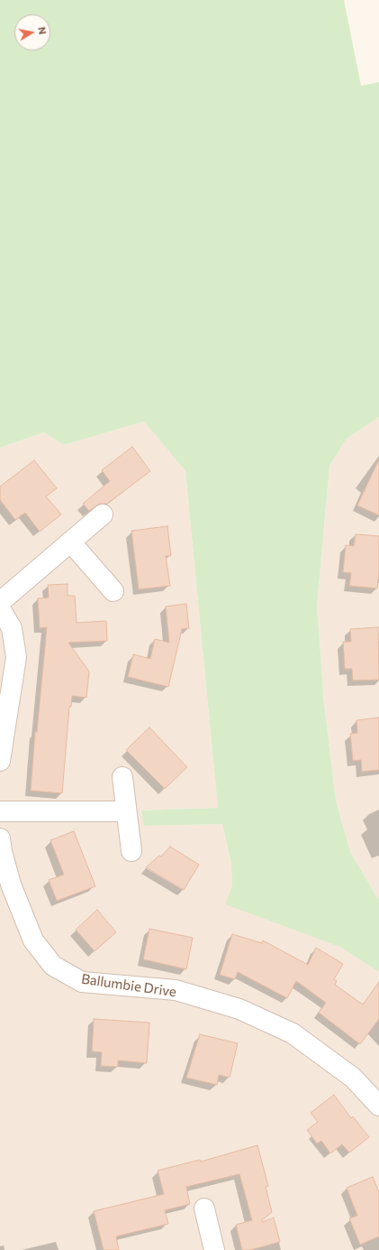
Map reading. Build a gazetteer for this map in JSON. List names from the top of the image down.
{
  "streets": {
    "street": ["Ballumbie Drive"]
  },
  "north": "right"
}
